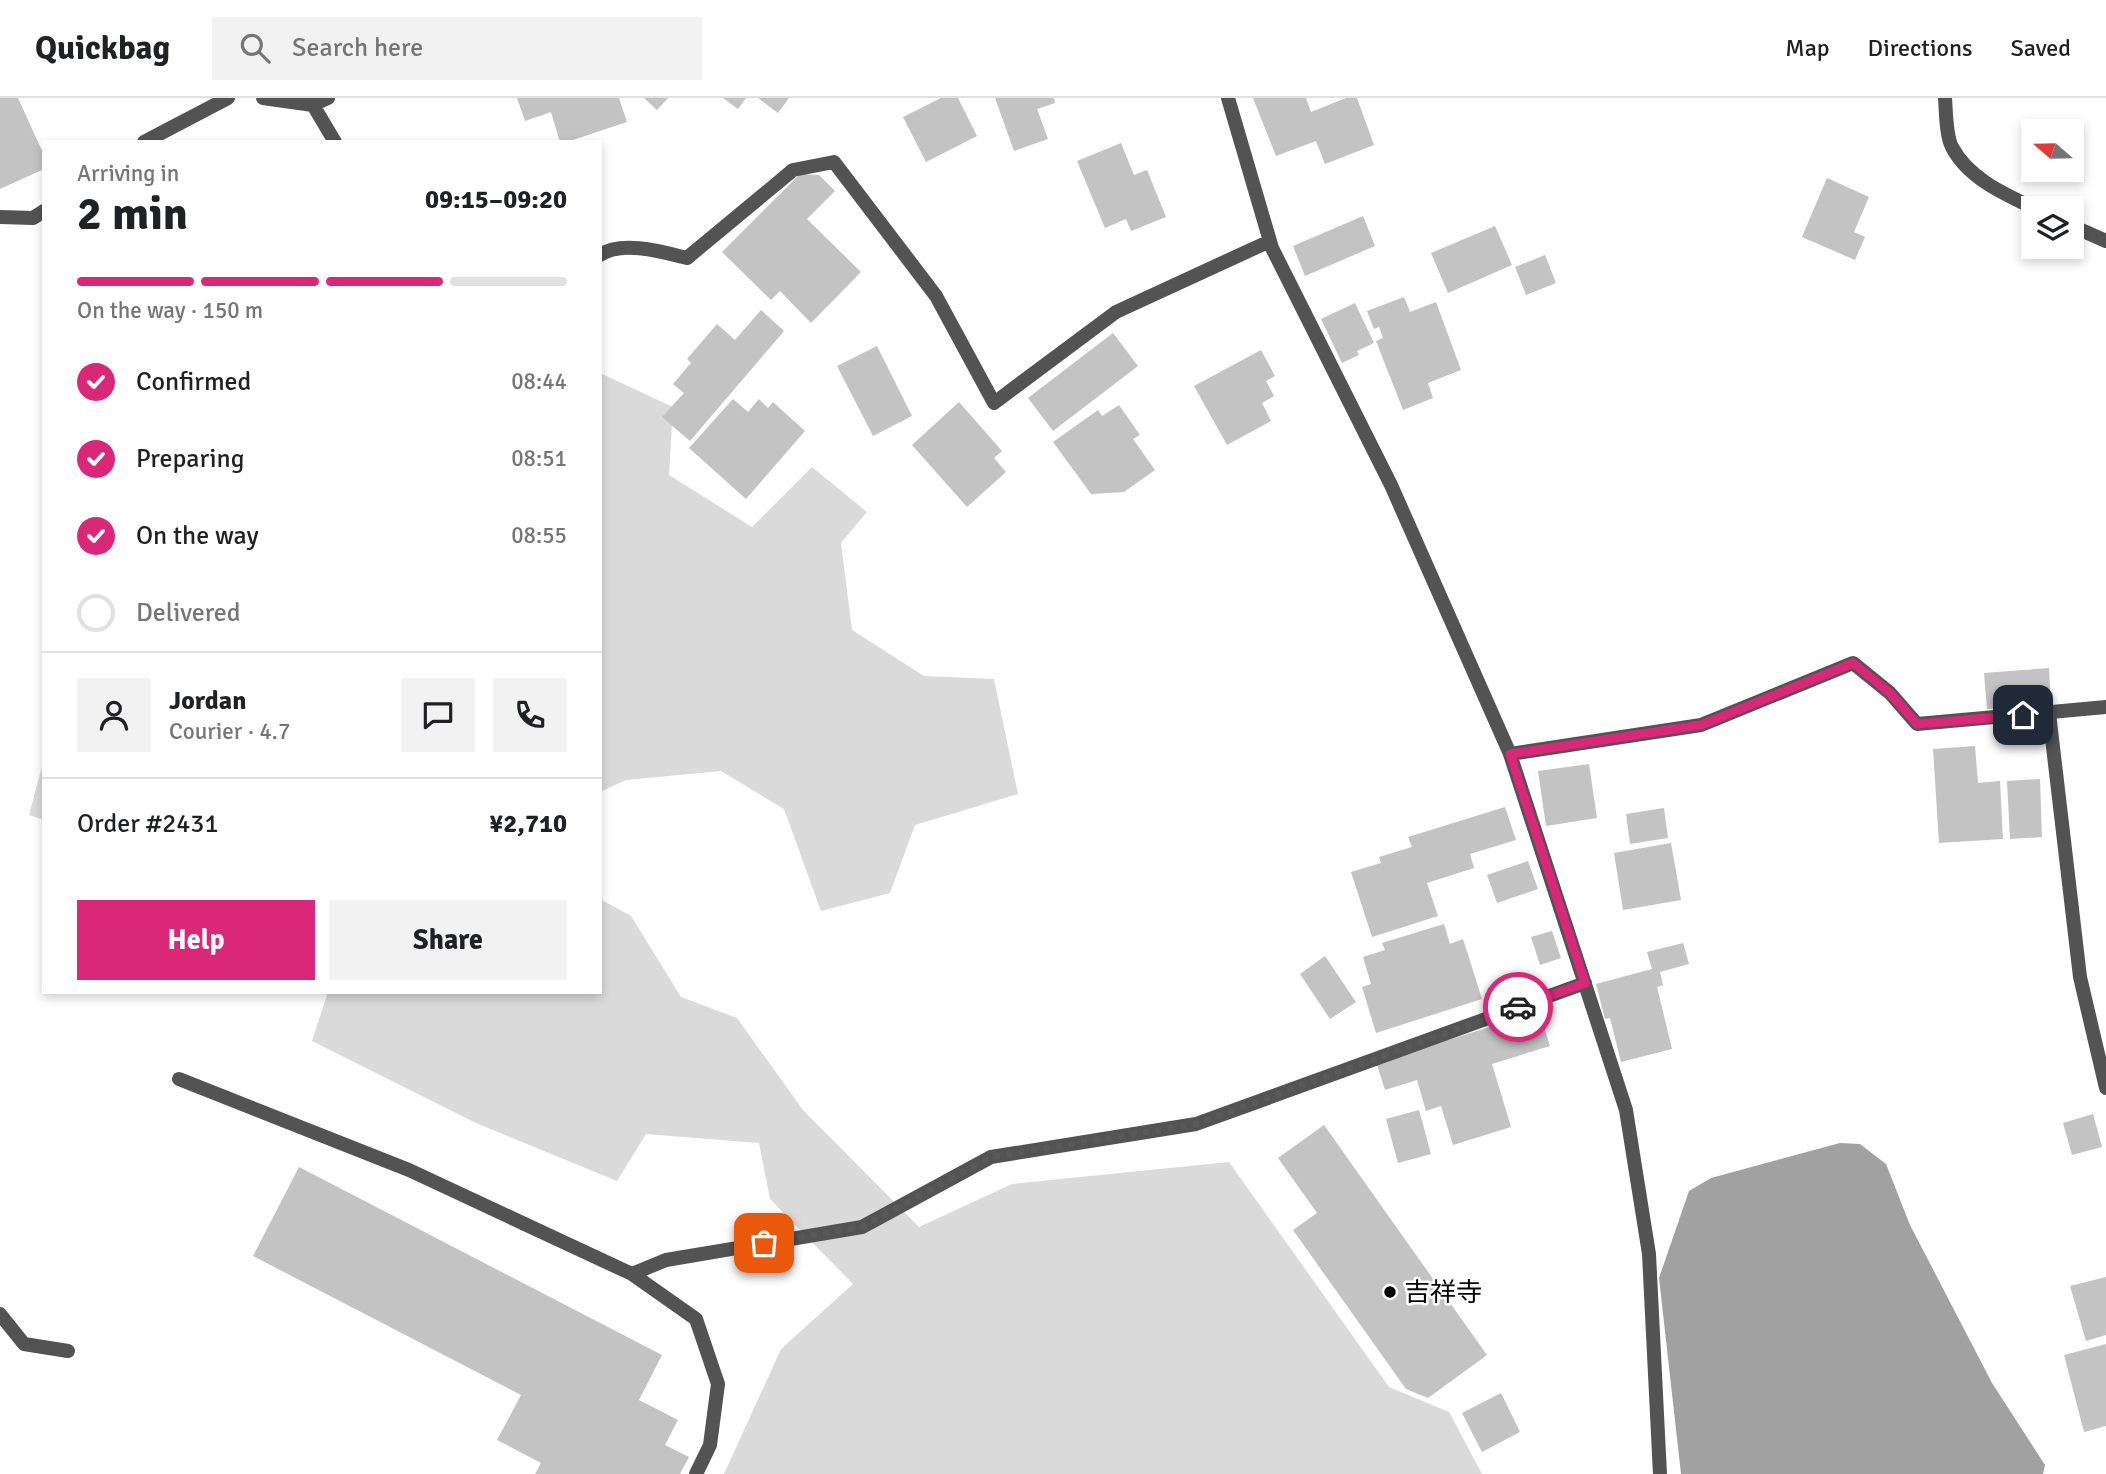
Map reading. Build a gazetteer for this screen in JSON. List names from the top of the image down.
{
  "places": ["吉祥寺"],
  "north": "left",
  "page": {
    "header": "Quickbag",
    "search": "Search here",
    "nav": ["Map", "Directions", "Saved"],
    "heading": ["2 min", "Arriving in", "09:15–09:20"],
    "panel": [
      "Jordan",
      "Courier · 4.7",
      "Order #2431",
      "¥2,710"
    ],
    "bar": "On the way · 150 m",
    "list": [
      ["Confirmed", "08:44"],
      ["Preparing", "08:51"],
      ["On the way", "08:55"],
      "Delivered"
    ],
    "buttons": ["Help", "Share"]
  }
}
